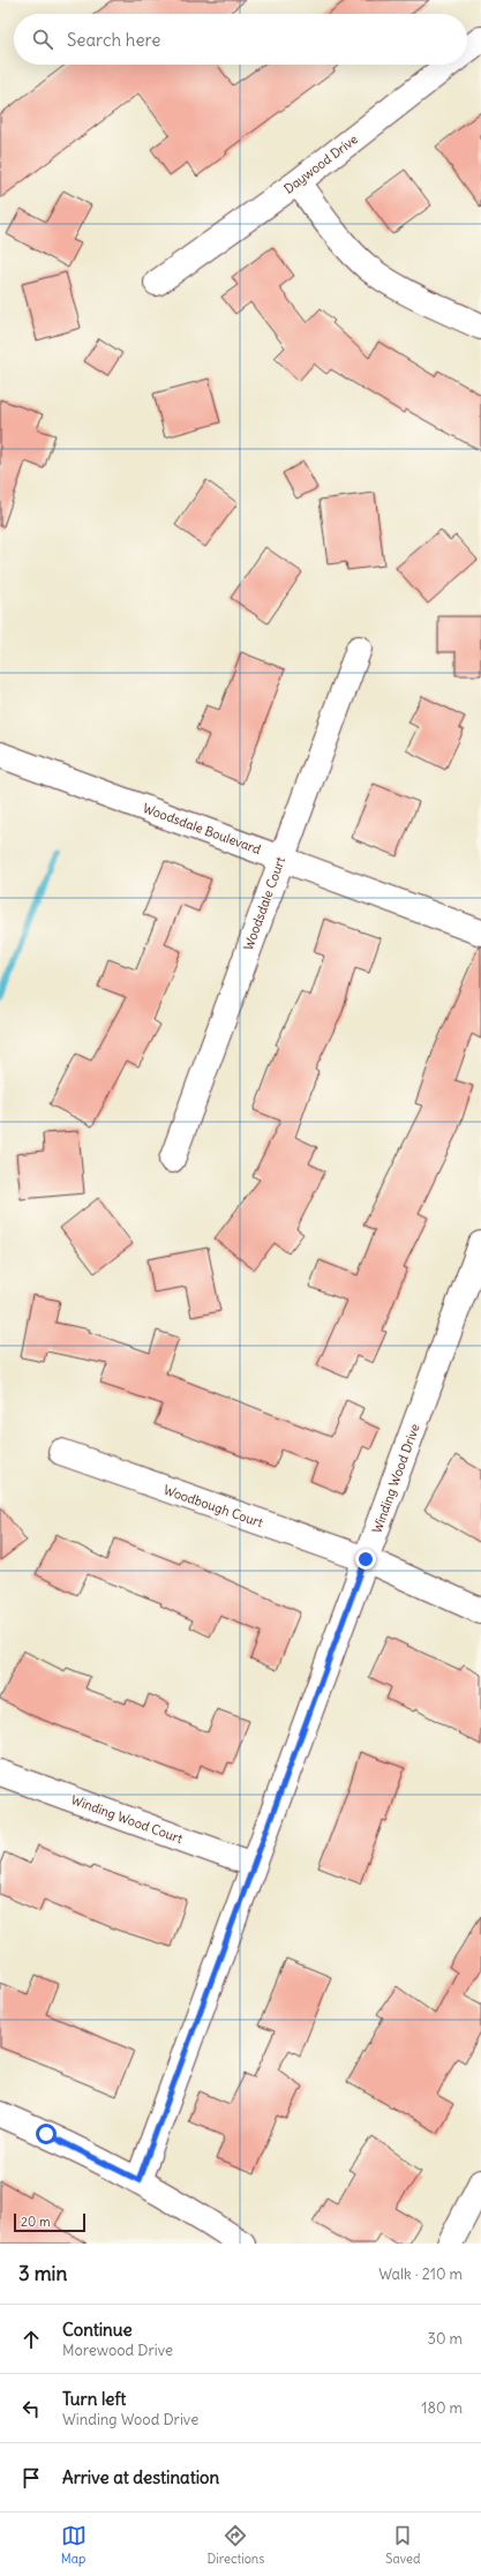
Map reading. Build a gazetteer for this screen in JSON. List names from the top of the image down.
{
  "streets": {
    "street": [
      "Daywood Drive",
      "Woodsdale Boulevard",
      "Woodsdale Court",
      "Winding Wood Drive",
      "Woodbough Court",
      "Winding Wood Court"
    ]
  },
  "crossings": [
    ["Woodsdale Boulevard", "Woodsdale Court"],
    ["Winding Wood Drive", "Woodbough Court"],
    ["Winding Wood Drive", "Winding Wood Court"]
  ],
  "scale_bar": "20 m",
  "page": {
    "search": "Search here",
    "scale": "20 m",
    "heading": ["3 min", "Walk · 210 m"],
    "list": [
      ["Continue", "Morewood Drive", "30 m"],
      ["Turn left", "Winding Wood Drive", "180 m"],
      "Arrive at destination"
    ],
    "nav": ["Map", "Directions", "Saved"]
  }
}
